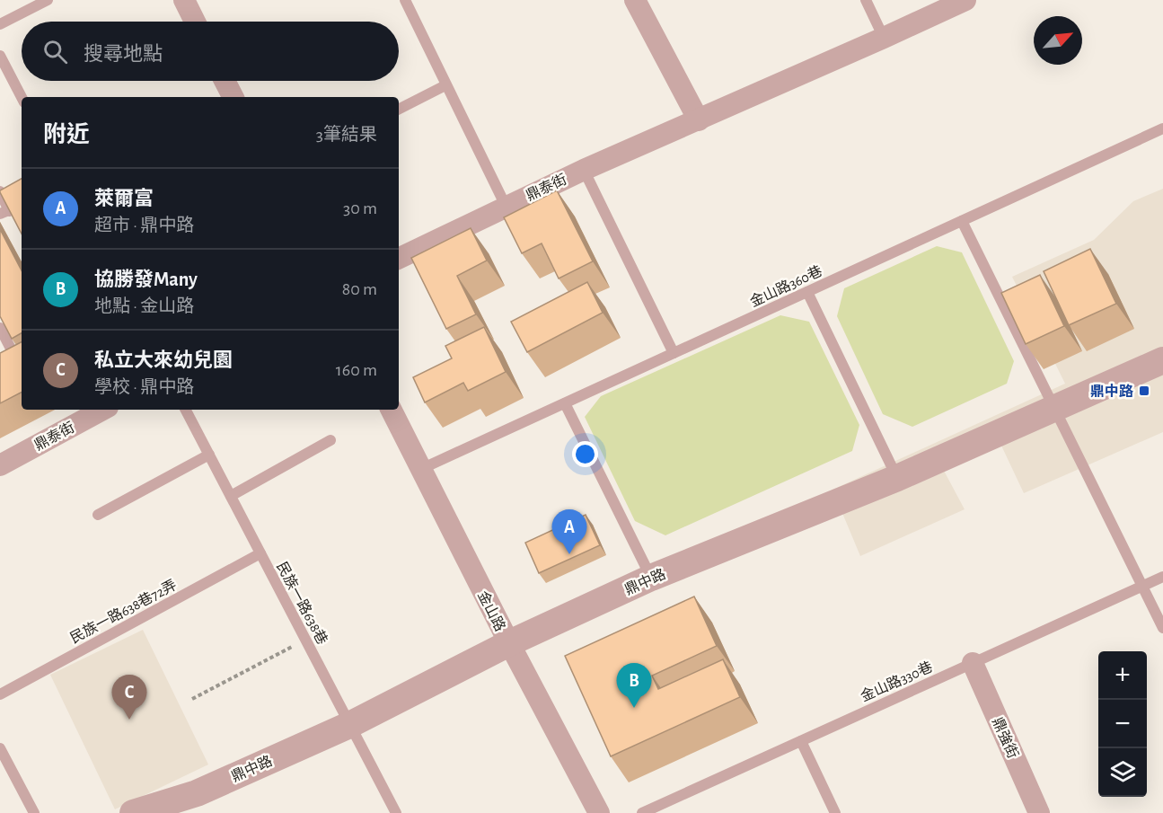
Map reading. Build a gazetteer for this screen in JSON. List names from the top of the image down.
{
  "streets": {
    "street": [
      "鼎泰街",
      "鼎中路",
      "金山路",
      "鼎強街"
    ],
    "lane": [
      "金山路360巷",
      "民族一路638巷",
      "民族一路638巷72弄",
      "金山路330巷"
    ]
  },
  "crossings": [
    ["金山路360巷", "金山路"],
    ["鼎中路", "民族一路638巷"],
    ["鼎中路", "金山路"],
    ["民族一路638巷", "民族一路638巷72弄"],
    ["金山路330巷", "鼎強街"]
  ],
  "places": {
    "transit": ["鼎中路"]
  },
  "north": "top right",
  "page": {
    "search": "搜尋地點",
    "heading": ["附近", "3筆結果"],
    "list": [
      {
        "mark": "A",
        "name": "萊爾富",
        "note": "超市 · 鼎中路",
        "value": "30 m"
      },
      {
        "mark": "B",
        "name": "協勝發Many",
        "note": "地點 · 金山路",
        "value": "80 m"
      },
      {
        "mark": "C",
        "name": "私立大來幼兒園",
        "note": "學校 · 鼎中路",
        "value": "160 m"
      }
    ],
    "pins": ["A", "B", "C"],
    "map_buttons": ["+", "−"]
  }
}
